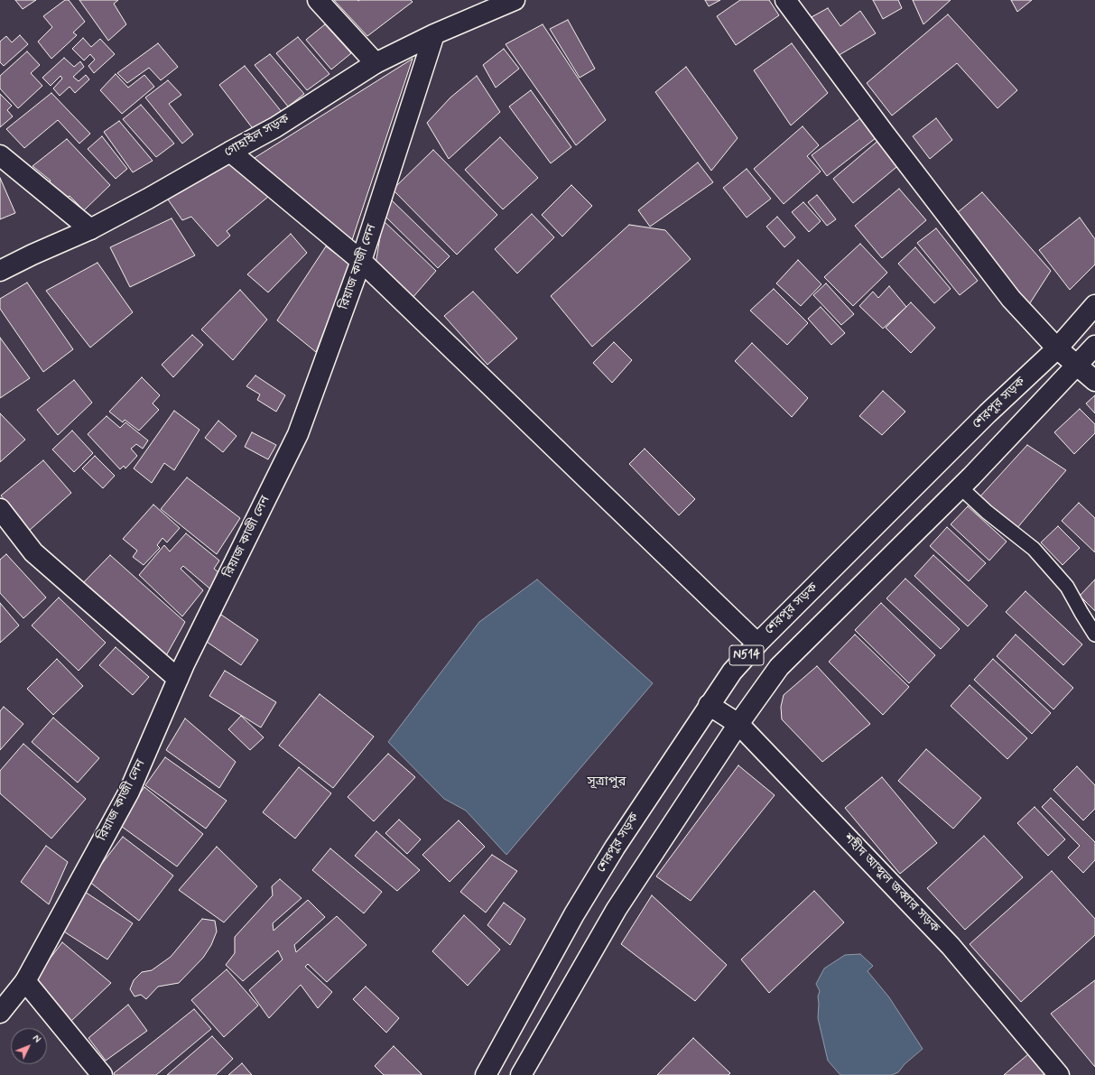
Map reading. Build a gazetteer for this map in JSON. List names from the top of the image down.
{
  "streets": {
    "main road": [
      "গোহাইল সড়ক",
      "রিয়াজ কাজী লেন",
      "শেরপুর সড়ক",
      "N514",
      "শহীদ আব্দুল জব্বার সড়ক"
    ]
  },
  "crossings": [
    ["গোহাইল সড়ক", "রিয়াজ কাজী লেন"],
    ["শেরপুর সড়ক", "শহীদ আব্দুল জব্বার সড়ক"],
    ["N514", "শহীদ আব্দুল জব্বার সড়ক"]
  ],
  "districts": ["সূত্রাপুর"],
  "north": "top right"
}
